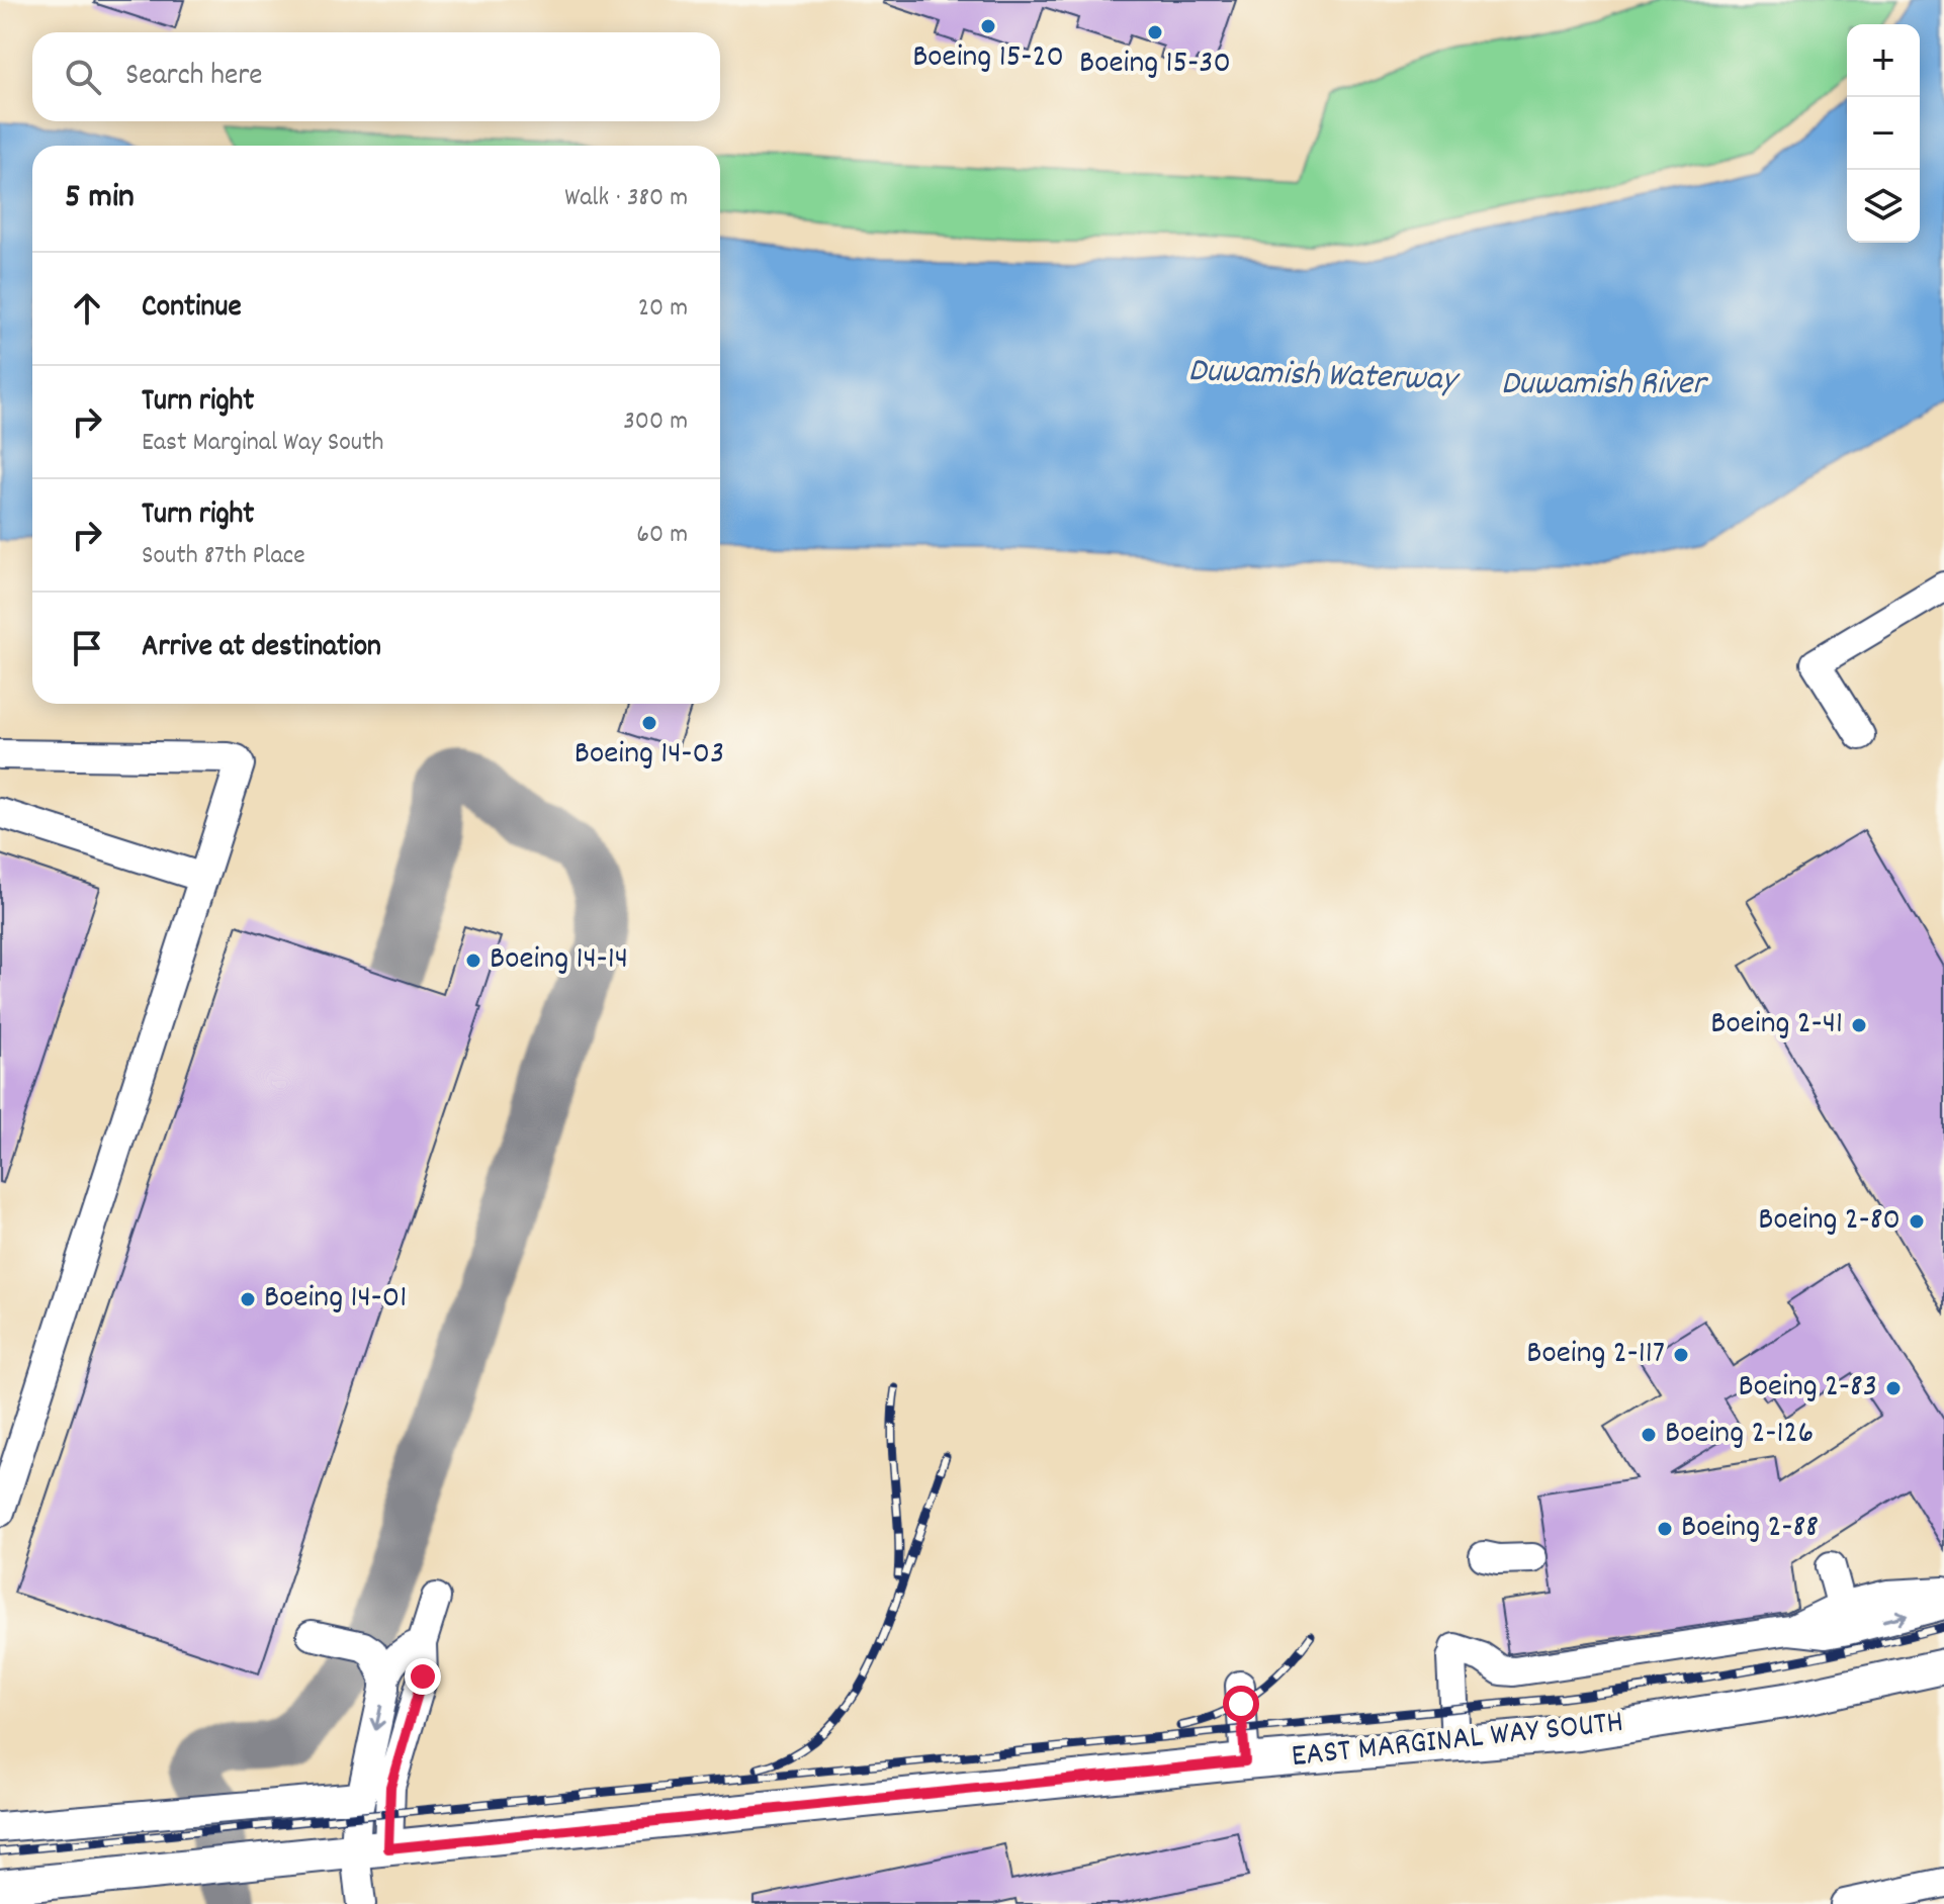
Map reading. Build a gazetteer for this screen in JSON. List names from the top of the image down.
{
  "streets": {
    "main road": ["EAST MARGINAL WAY SOUTH"]
  },
  "water": ["Duwamish Waterway", "Duwamish River"],
  "places": [
    "Boeing 15-20",
    "Boeing 15-30",
    "Boeing 14-03",
    "Boeing 14-14",
    "Boeing 2-41",
    "Boeing 2-80",
    "Boeing 14-01",
    "Boeing 2-117",
    "Boeing 2-83",
    "Boeing 2-126",
    "Boeing 2-88"
  ],
  "page": {
    "map_buttons": ["+", "−"],
    "search": "Search here",
    "heading": ["5 min", "Walk · 380 m"],
    "list": [
      ["Continue", "20 m"],
      ["Turn right", "East Marginal Way South", "300 m"],
      ["Turn right", "South 87th Place", "60 m"],
      "Arrive at destination"
    ]
  }
}
